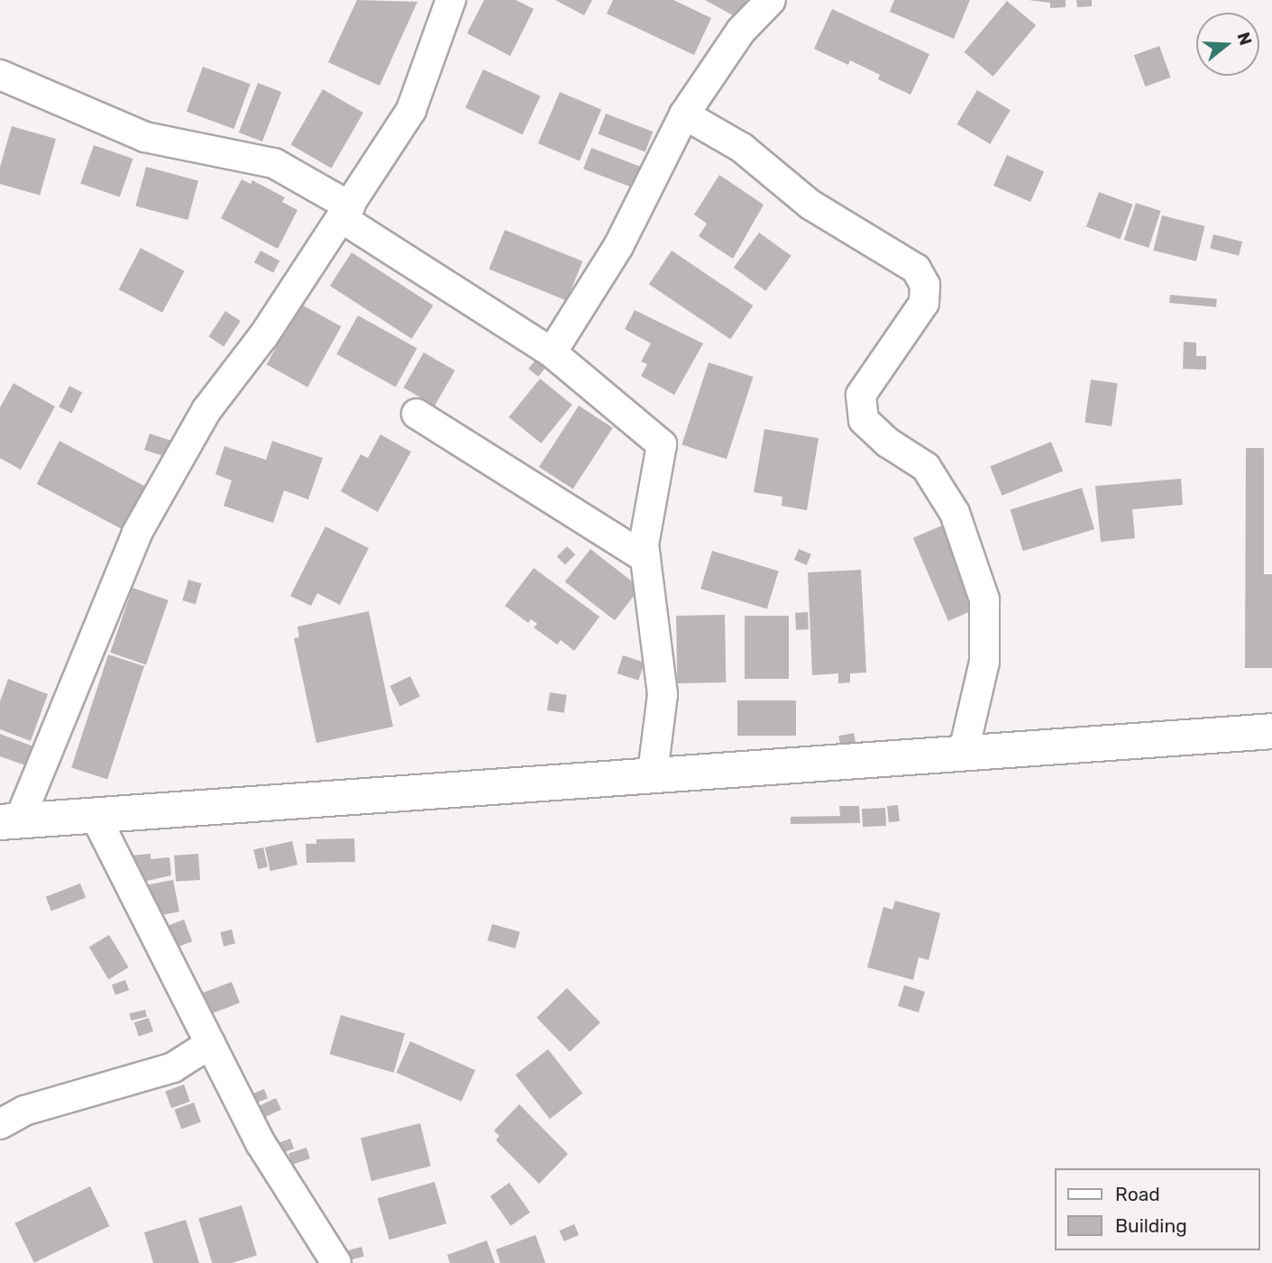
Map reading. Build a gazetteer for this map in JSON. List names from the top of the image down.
{
  "legend": ["Road", "Building"],
  "north": "right"
}
